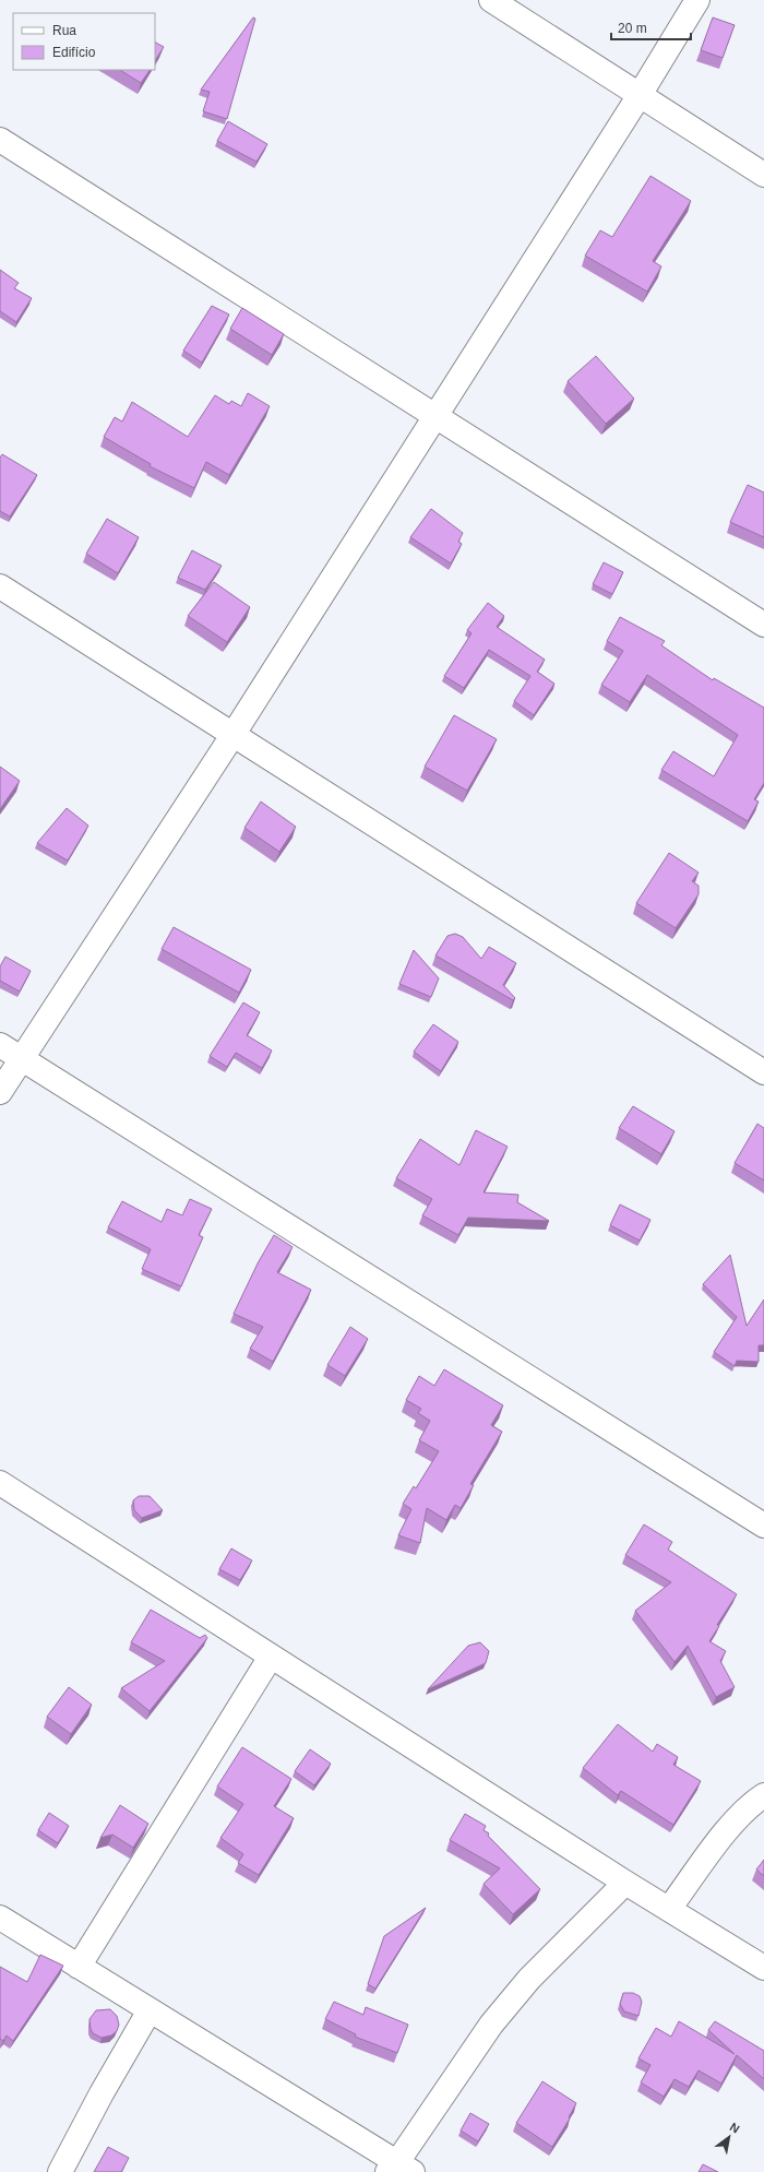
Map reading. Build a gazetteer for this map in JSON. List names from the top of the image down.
{
  "legend": ["Rua", "Edifício"],
  "scale_bar": "20 m",
  "north": "top right"
}
